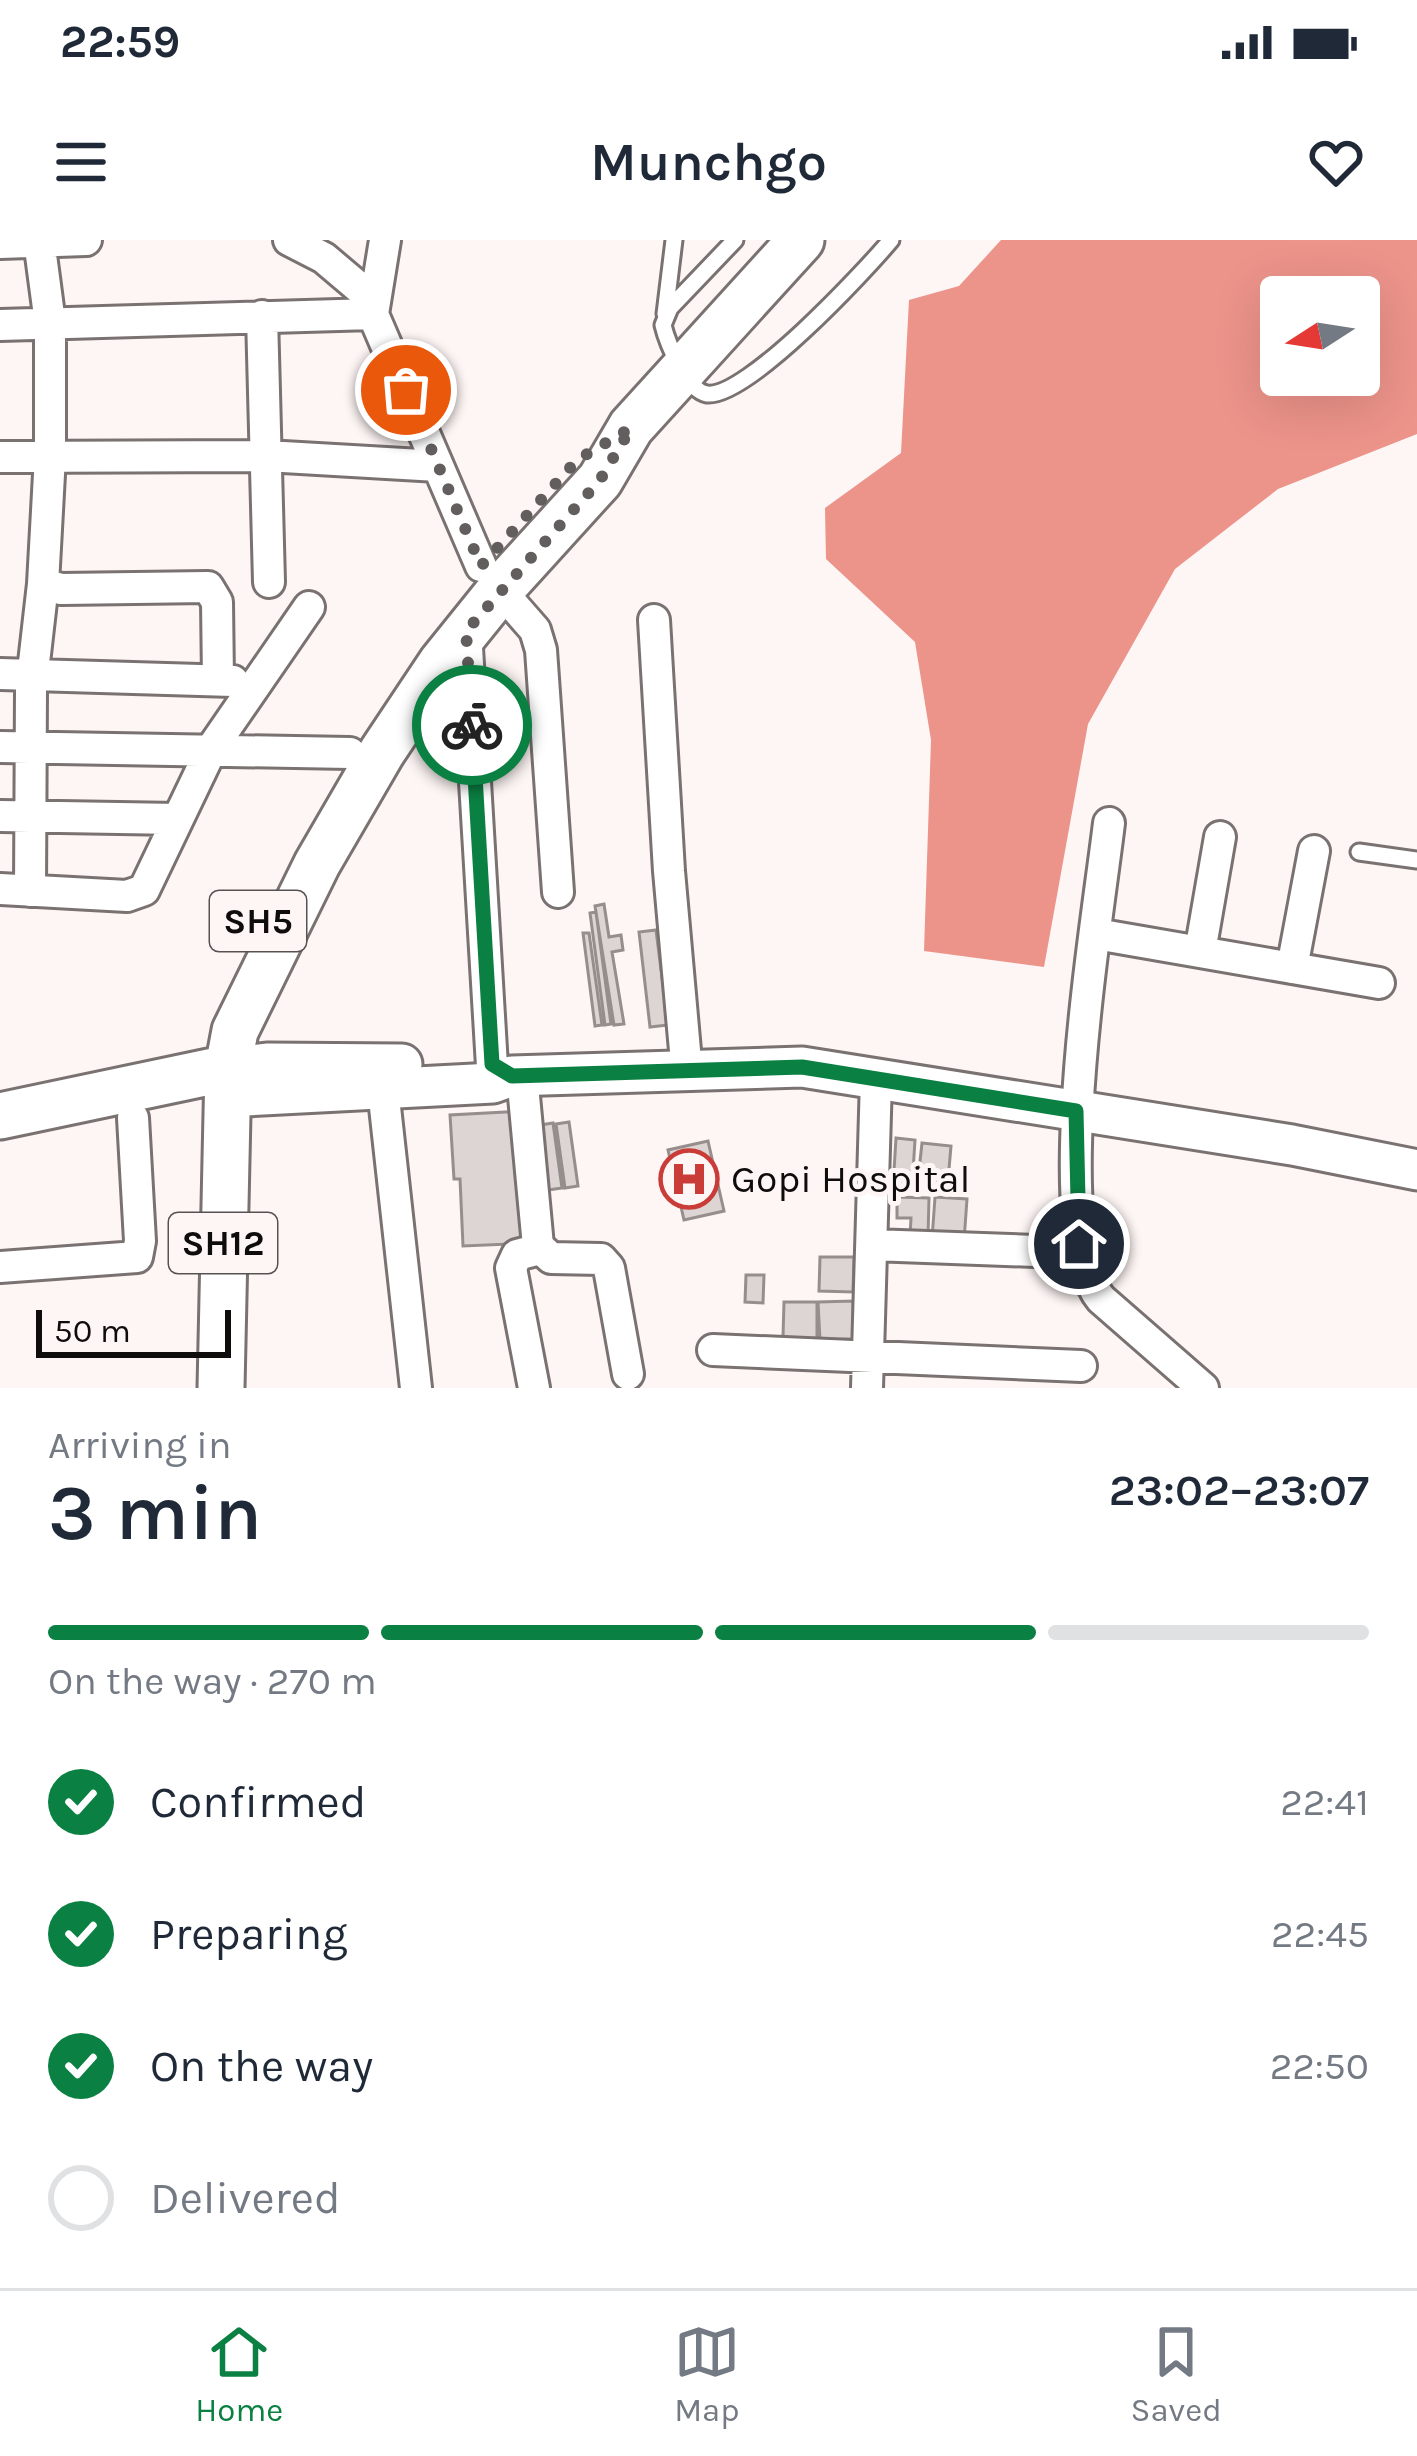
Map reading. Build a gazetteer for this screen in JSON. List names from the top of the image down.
{
  "streets": {
    "main road": ["SH5", "SH12"]
  },
  "crossings": [
    ["SH5", "SH12"]
  ],
  "places": {
    "hospital": ["Gopi Hospital"]
  },
  "scale_bar": "50 m",
  "north": "left",
  "page": {
    "status": "22:59",
    "header": "Munchgo",
    "scale": "50 m",
    "heading": ["3 min", "Arriving in", "23:02–23:07"],
    "bar": "On the way · 270 m",
    "list": [
      ["Confirmed", "22:41"],
      ["Preparing", "22:45"],
      ["On the way", "22:50"],
      "Delivered"
    ],
    "tabs": ["Home", "Map", "Saved"]
  }
}
